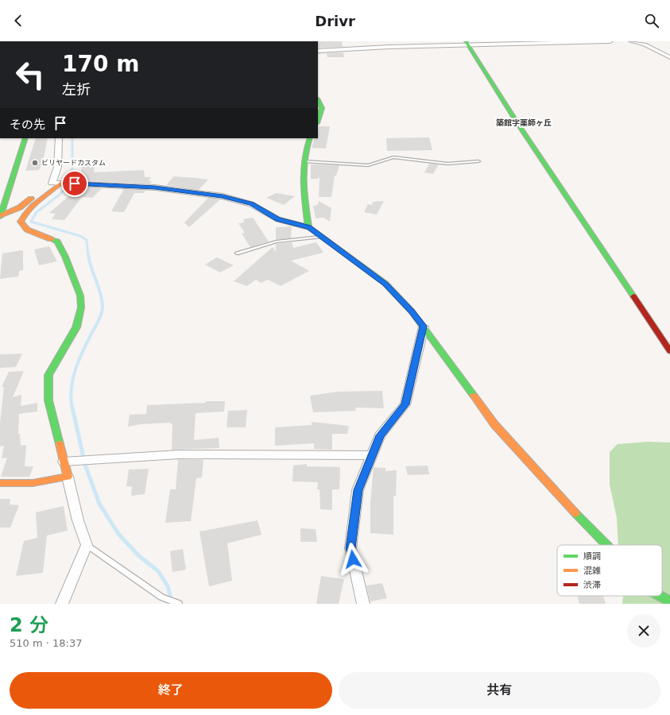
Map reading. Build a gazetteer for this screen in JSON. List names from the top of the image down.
{
  "districts": ["築館字薬師ヶ丘"],
  "places": ["ビリヤードカスタム"],
  "legend": ["順調", "混雑", "渋滞"],
  "page": {
    "header": "Drivr",
    "turn": ["170 m", "左折"],
    "then": "その先",
    "heading": ["2 分", "510 m · 18:37"],
    "buttons": ["終了", "共有"]
  }
}
